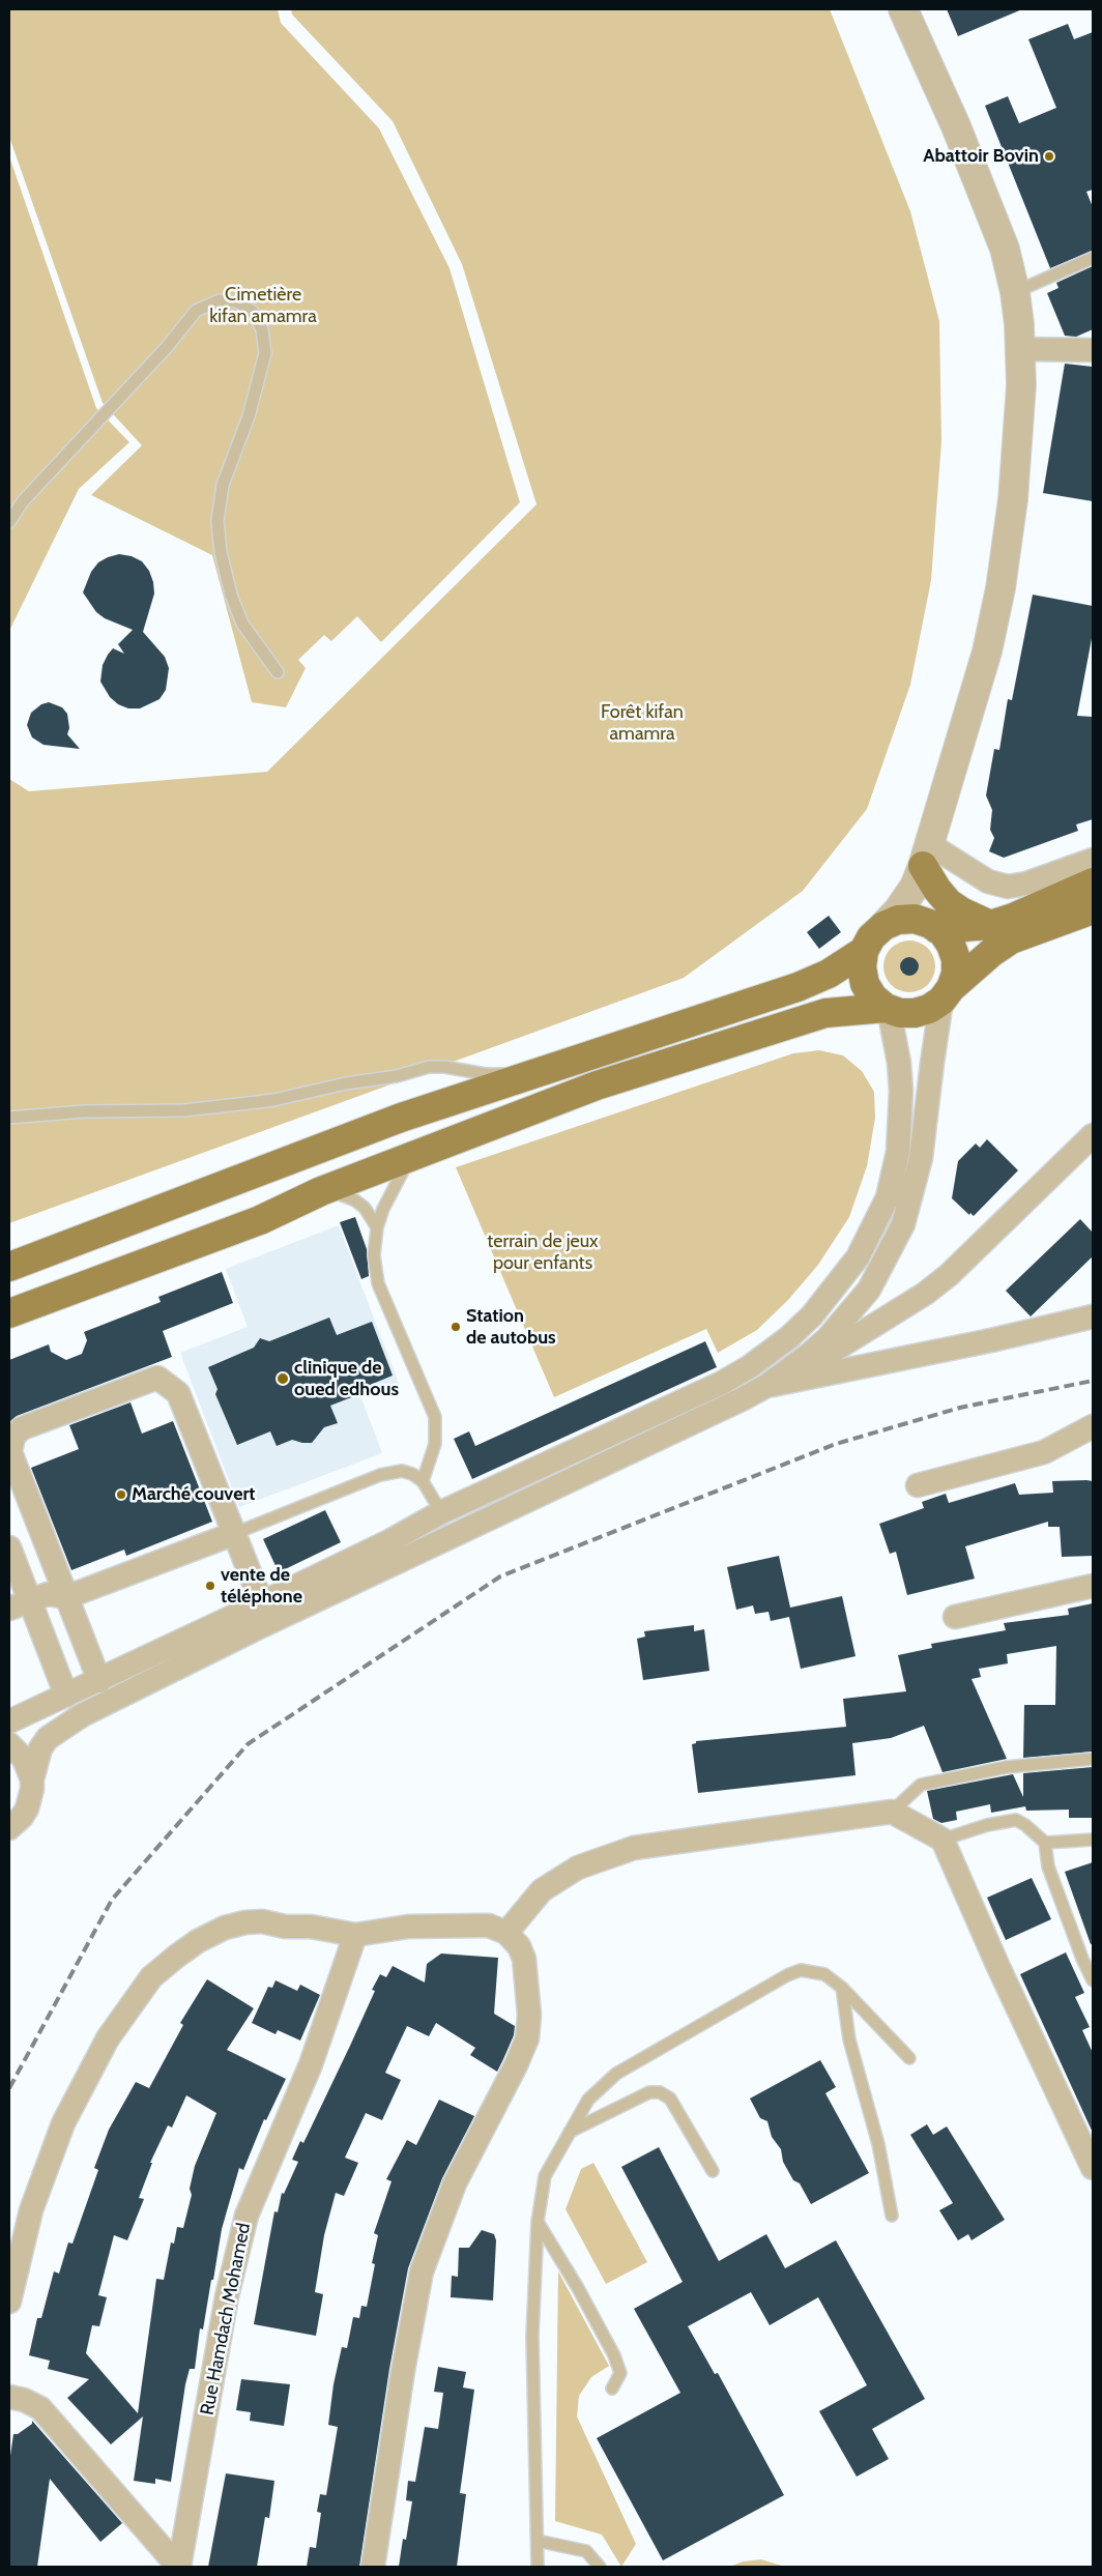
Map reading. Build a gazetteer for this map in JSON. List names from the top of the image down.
{
  "streets": {
    "street": ["Rue Hamdach Mohamed"]
  },
  "parks": ["Cimetière kifan amamra", "Forêt kifan amamra", "terrain de jeux pour enfants"],
  "places": [
    "Abattoir Bovin",
    "Station de autobus",
    "clinique de oued edhous",
    "Marché couvert",
    "vente de téléphone"
  ]
}
